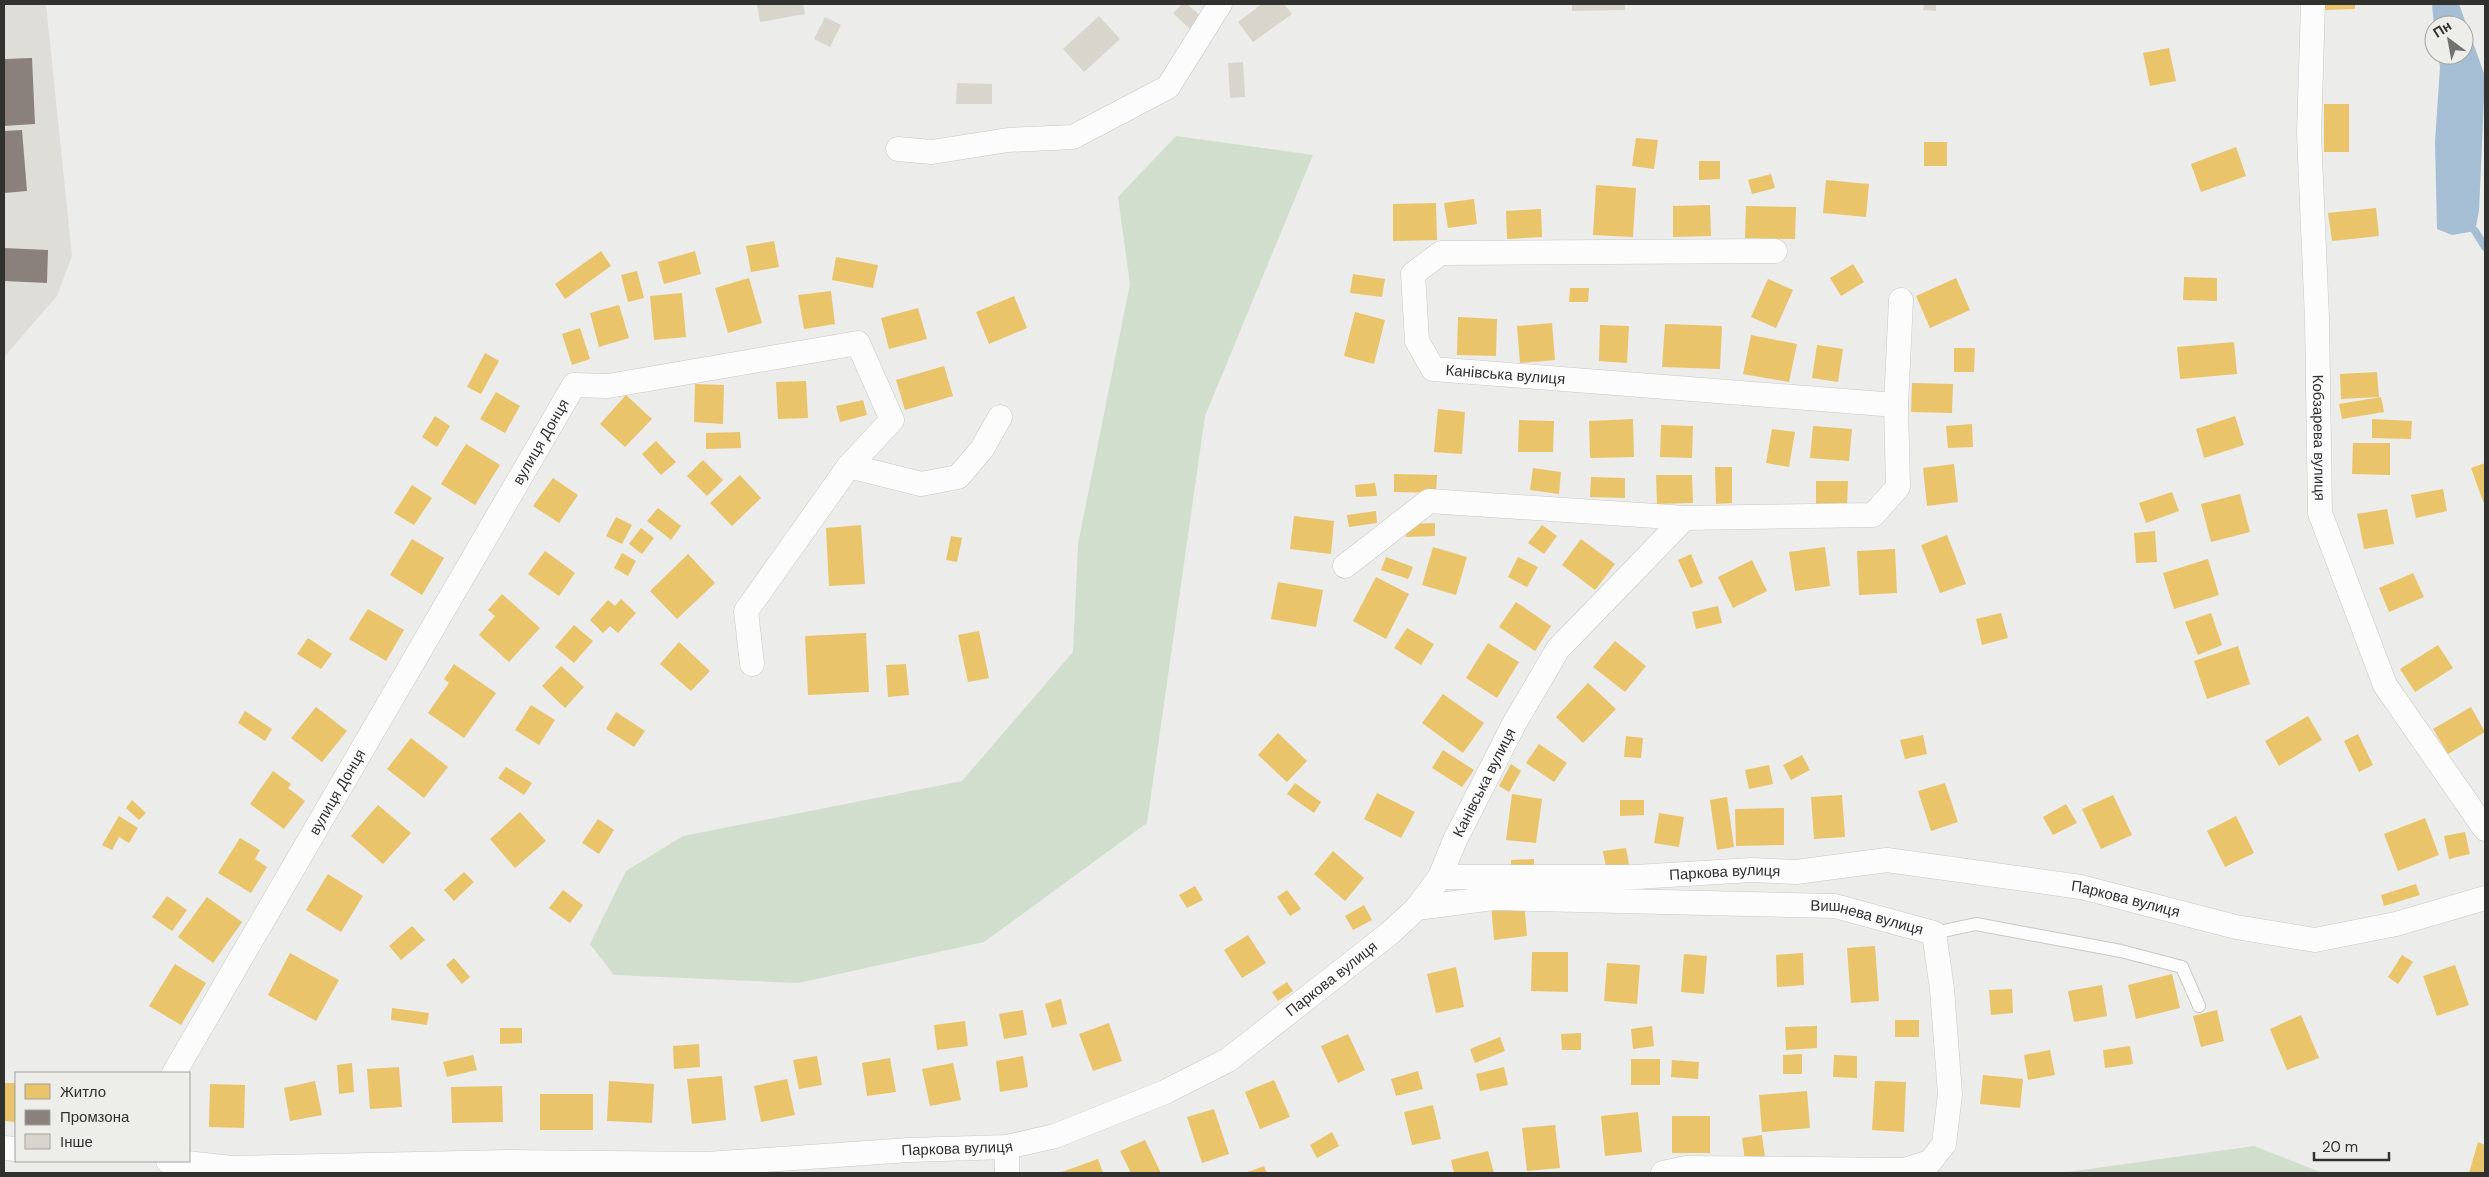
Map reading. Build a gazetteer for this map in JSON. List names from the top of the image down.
{
  "streets": {
    "street": [
      "Канівська вулиця",
      "Кобзарева вулиця",
      "вулиця Донця",
      "Паркова вулиця",
      "Вишнева вулиця"
    ]
  },
  "crossings": [
    ["Канівська вулиця", "Паркова вулиця"],
    ["Паркова вулиця", "Вишнева вулиця"]
  ],
  "legend": ["Житло", "Промзона", "Інше"],
  "scale_bar": "20 m",
  "north": "top left"
}
